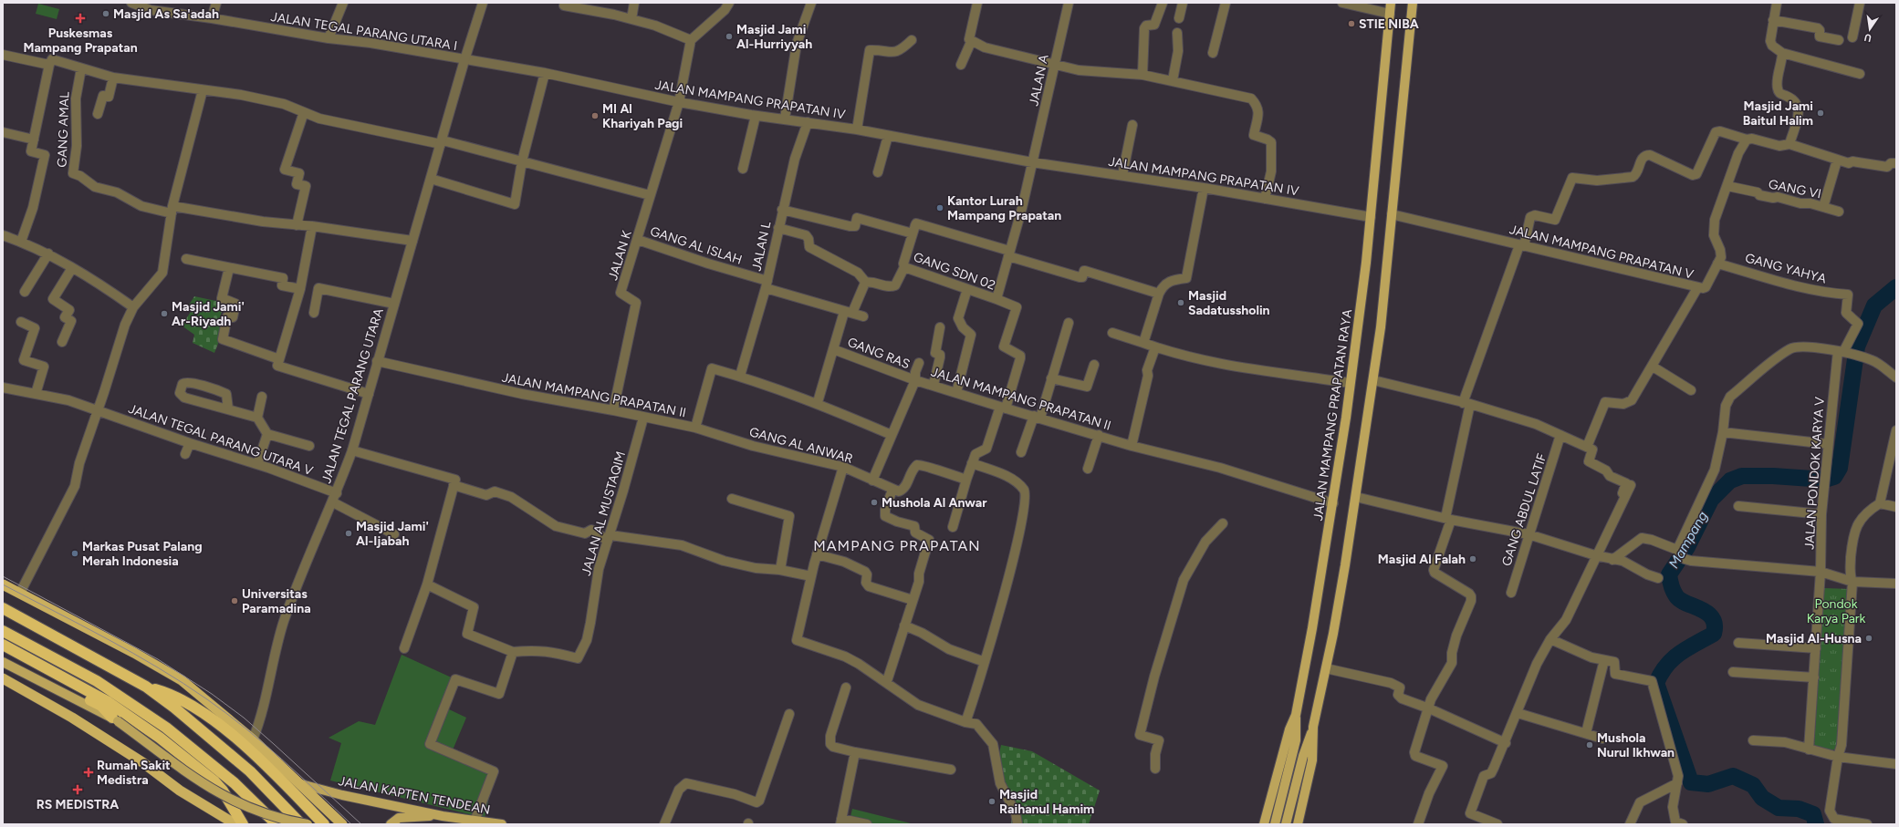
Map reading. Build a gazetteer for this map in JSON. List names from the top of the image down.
{
  "streets": {
    "main road": ["JALAN MAMPANG PRAPATAN RAYA", "JALAN KAPTEN TENDEAN"],
    "street": [
      "JALAN TEGAL PARANG UTARA I",
      "JALAN A",
      "JALAN MAMPANG PRAPATAN IV",
      "GANG AMAL",
      "GANG VI",
      "GANG AL ISLAH",
      "JALAN L",
      "JALAN MAMPANG PRAPATAN V",
      "JALAN K",
      "GANG YAHYA",
      "GANG SDN 02",
      "GANG RAS",
      "JALAN MAMPANG PRAPATAN II",
      "JALAN TEGAL PARANG UTARA",
      "JALAN TEGAL PARANG UTARA V",
      "GANG AL ANWAR",
      "JALAN PONDOK KARYA V",
      "GANG ABDUL LATIF",
      "JALAN AL MUSTAQIM"
    ]
  },
  "crossings": [
    ["JALAN TEGAL PARANG UTARA I", "JALAN MAMPANG PRAPATAN IV"],
    ["JALAN TEGAL PARANG UTARA I", "JALAN TEGAL PARANG UTARA"],
    ["JALAN A", "JALAN MAMPANG PRAPATAN IV"],
    ["JALAN MAMPANG PRAPATAN IV", "JALAN L"],
    ["JALAN MAMPANG PRAPATAN IV", "JALAN K"],
    ["JALAN MAMPANG PRAPATAN IV", "JALAN TEGAL PARANG UTARA"],
    ["JALAN MAMPANG PRAPATAN IV", "JALAN MAMPANG PRAPATAN RAYA"],
    ["GANG VI", "JALAN MAMPANG PRAPATAN V"],
    ["GANG AL ISLAH", "JALAN L"],
    ["GANG AL ISLAH", "JALAN K"],
    ["JALAN L", "JALAN MAMPANG PRAPATAN II"],
    ["JALAN MAMPANG PRAPATAN V", "GANG YAHYA"],
    ["JALAN K", "JALAN MAMPANG PRAPATAN II"],
    ["GANG YAHYA", "JALAN PONDOK KARYA V"],
    ["GANG SDN 02", "JALAN MAMPANG PRAPATAN II"],
    ["GANG RAS", "JALAN MAMPANG PRAPATAN II"],
    ["JALAN MAMPANG PRAPATAN II", "JALAN TEGAL PARANG UTARA"],
    ["JALAN MAMPANG PRAPATAN II", "JALAN MAMPANG PRAPATAN RAYA"],
    ["JALAN MAMPANG PRAPATAN II", "GANG AL ANWAR"],
    ["JALAN MAMPANG PRAPATAN II", "JALAN AL MUSTAQIM"],
    ["JALAN TEGAL PARANG UTARA", "JALAN TEGAL PARANG UTARA V"]
  ],
  "districts": ["MAMPANG PRAPATAN"],
  "water": ["Mampang"],
  "parks": ["Pondok Karya Park"],
  "places": {
    "other": [
      "Masjid As Sa'adah",
      "STIE NIBA",
      "Masjid Jami Al-Hurriyyah",
      "Masjid Jami Baitul Halim",
      "MI Al Khariyah Pagi",
      "Kantor Lurah Mampang Prapatan",
      "Masjid Sadatussholin",
      "Masjid Jami' Ar-Riyadh",
      "Mushola Al Anwar",
      "Masjid Jami' Al-Ijabah",
      "Markas Pusat Palang Merah Indonesia",
      "Masjid Al Falah",
      "Universitas Paramadina",
      "Masjid Al-Husna",
      "Mushola Nurul Ikhwan",
      "Masjid Raihanul Hamim"
    ],
    "health": ["Puskesmas Mampang Prapatan", "Rumah Sakit Medistra", "RS MEDISTRA"]
  },
  "north": "bottom"
}
